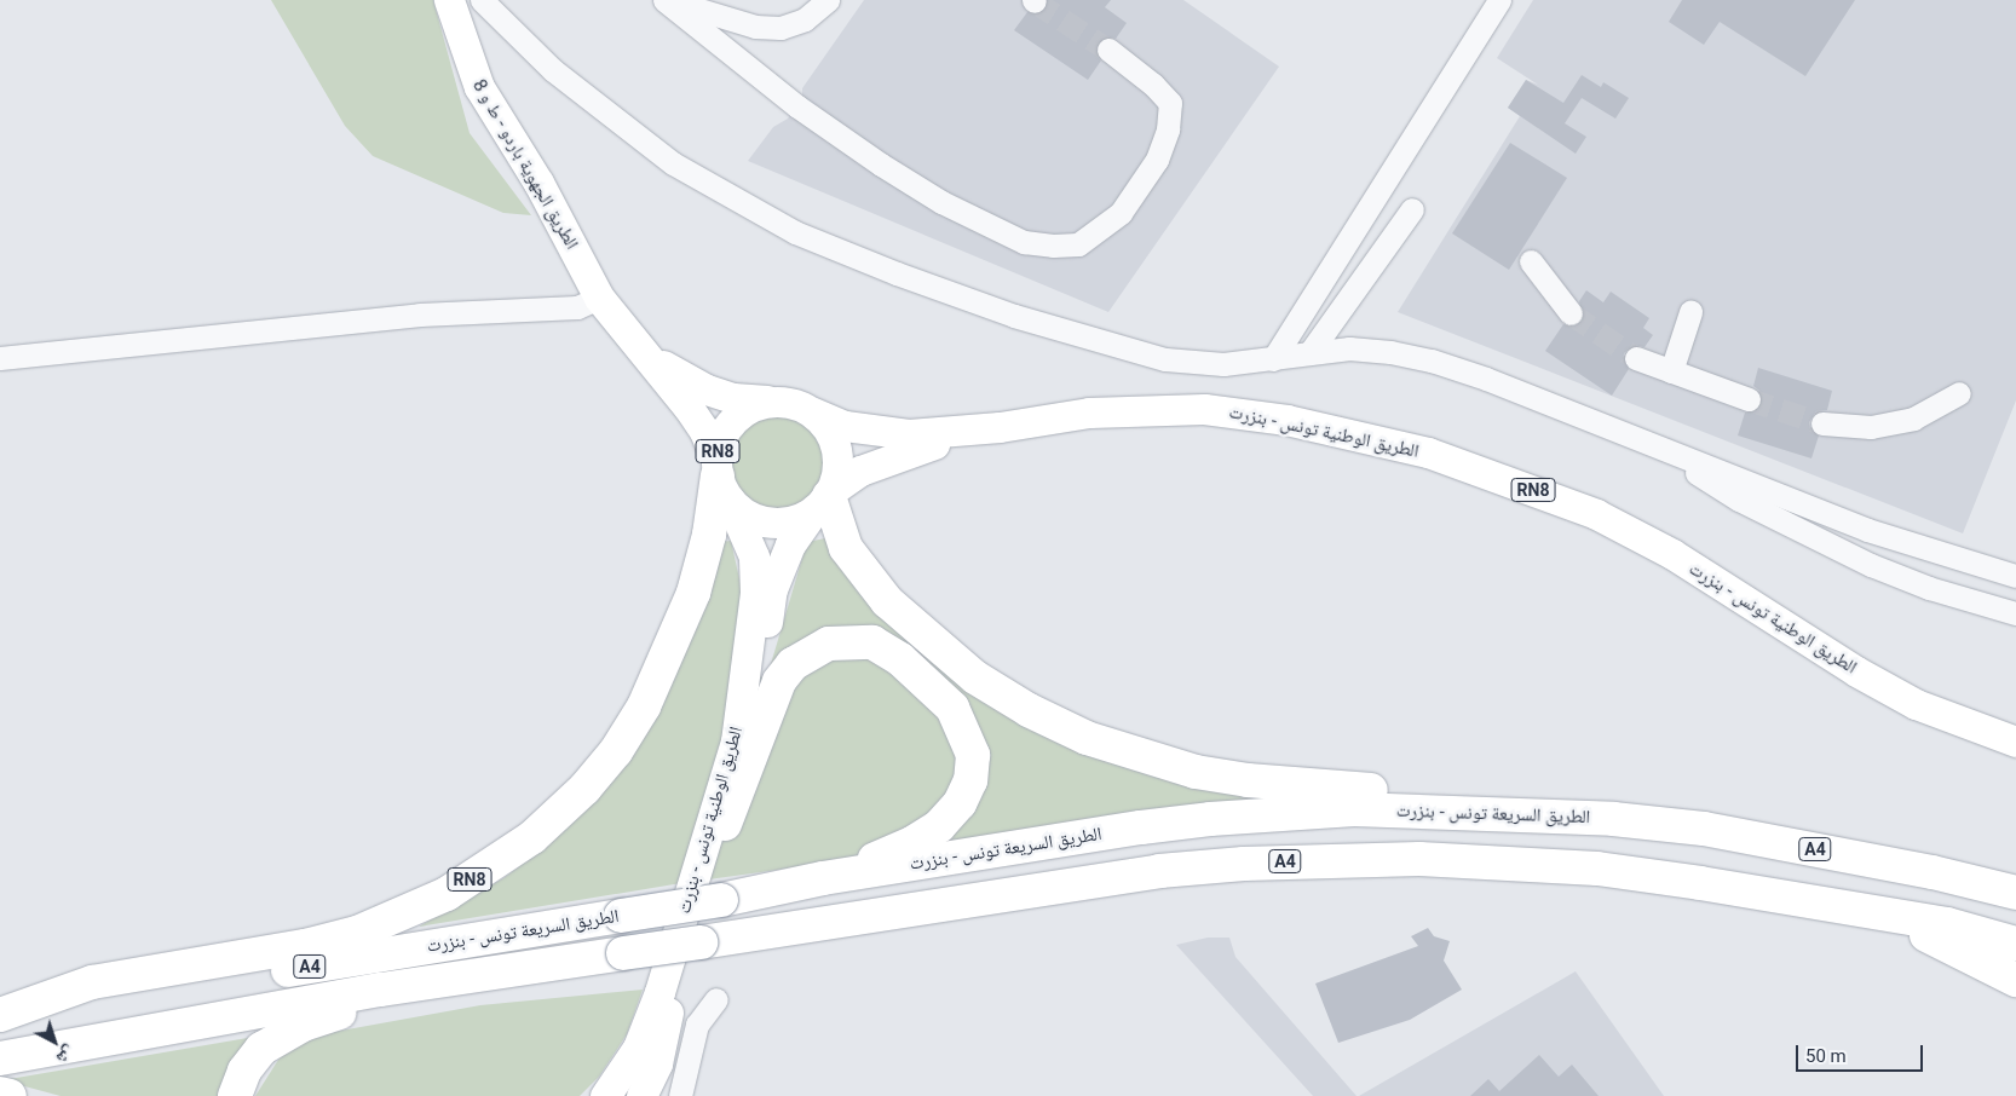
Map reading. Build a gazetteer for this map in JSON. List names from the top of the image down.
{
  "streets": {
    "highway": ["RN8", "الطريق السريعة تونس - بنزرت", "A4"],
    "main road": ["الطريق الجهوية باردو - ط و 8", "الطريق الوطنية تونس - بنزرت"]
  },
  "crossings": [
    ["الطريق الجهوية باردو - ط و 8", "الطريق الوطنية تونس - بنزرت"],
    ["الطريق الجهوية باردو - ط و 8", "RN8"],
    ["الطريق الوطنية تونس - بنزرت", "RN8"],
    ["RN8", "الطريق السريعة تونس - بنزرت"]
  ],
  "scale_bar": "50 m",
  "north": "bottom right"
}
